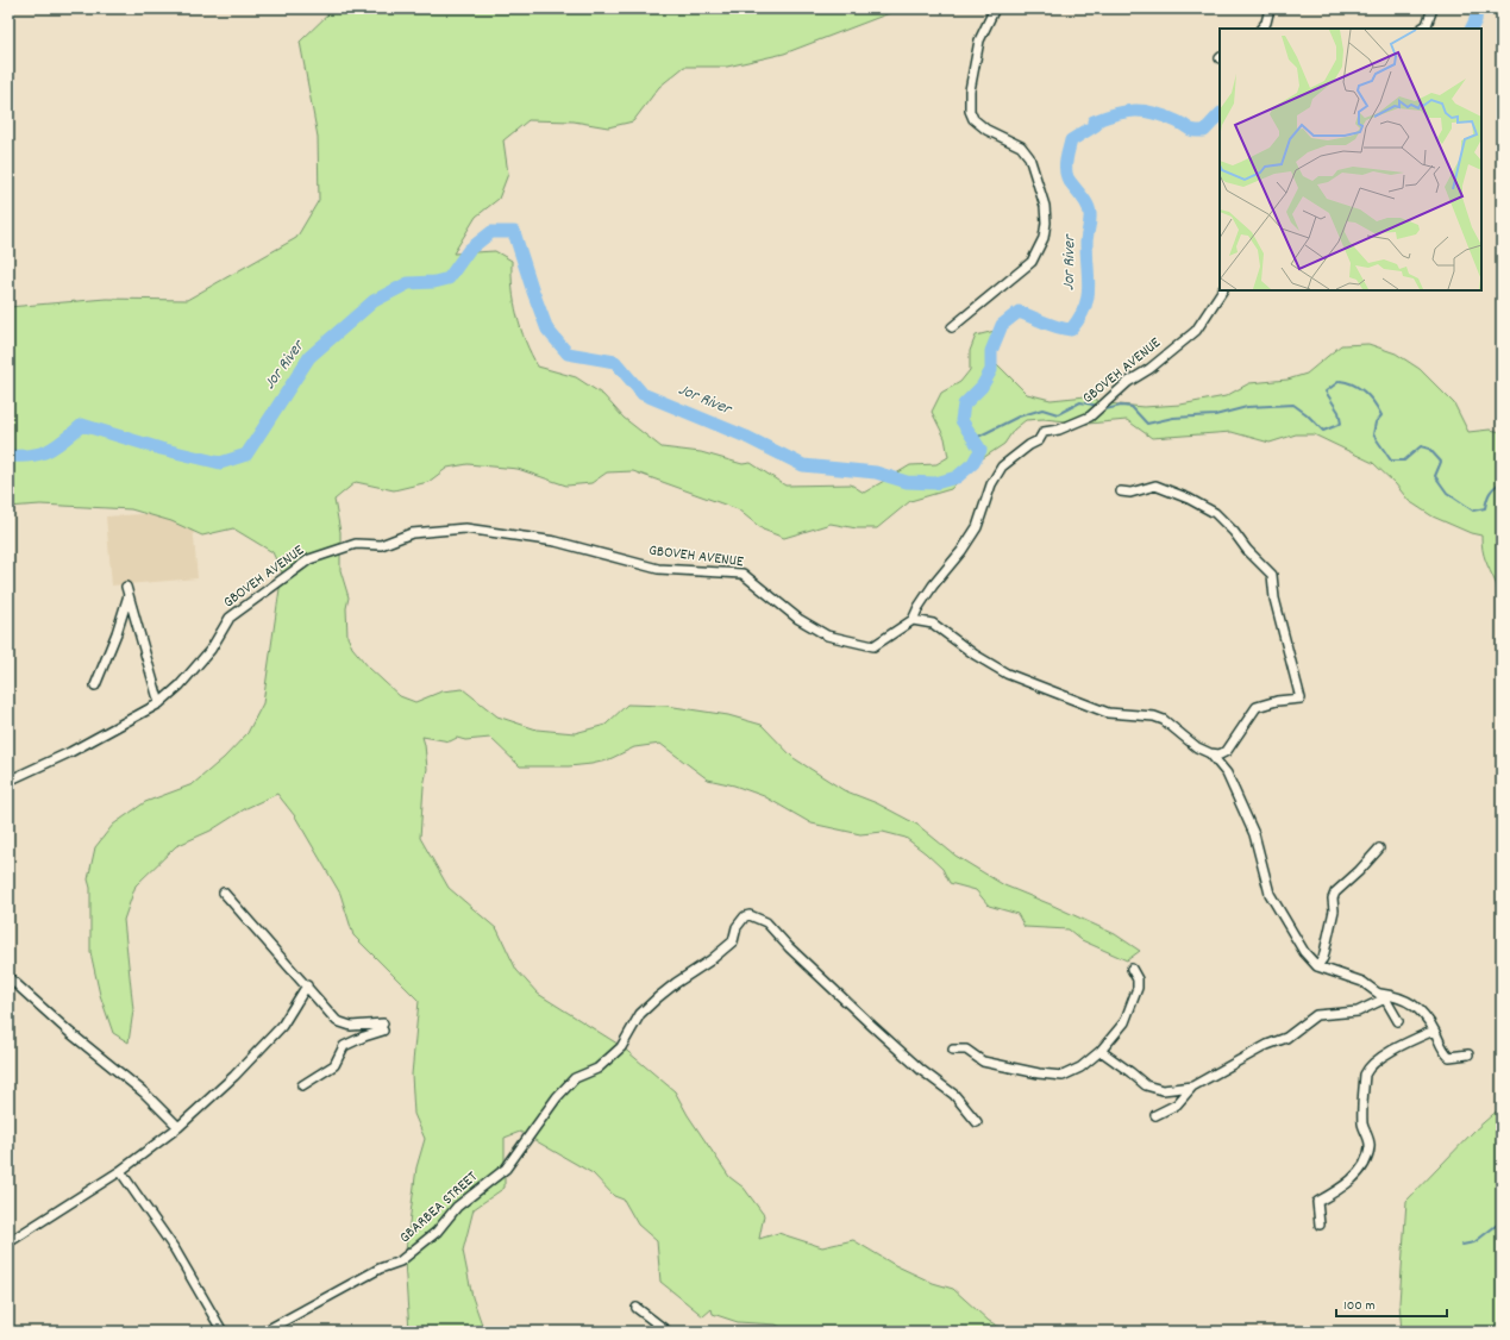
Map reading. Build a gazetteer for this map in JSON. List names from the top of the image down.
{
  "streets": {
    "street": ["GBOVEH AVENUE", "GBARBEA STREET"]
  },
  "water": ["Jor River"],
  "scale_bar": "100 m"
}
